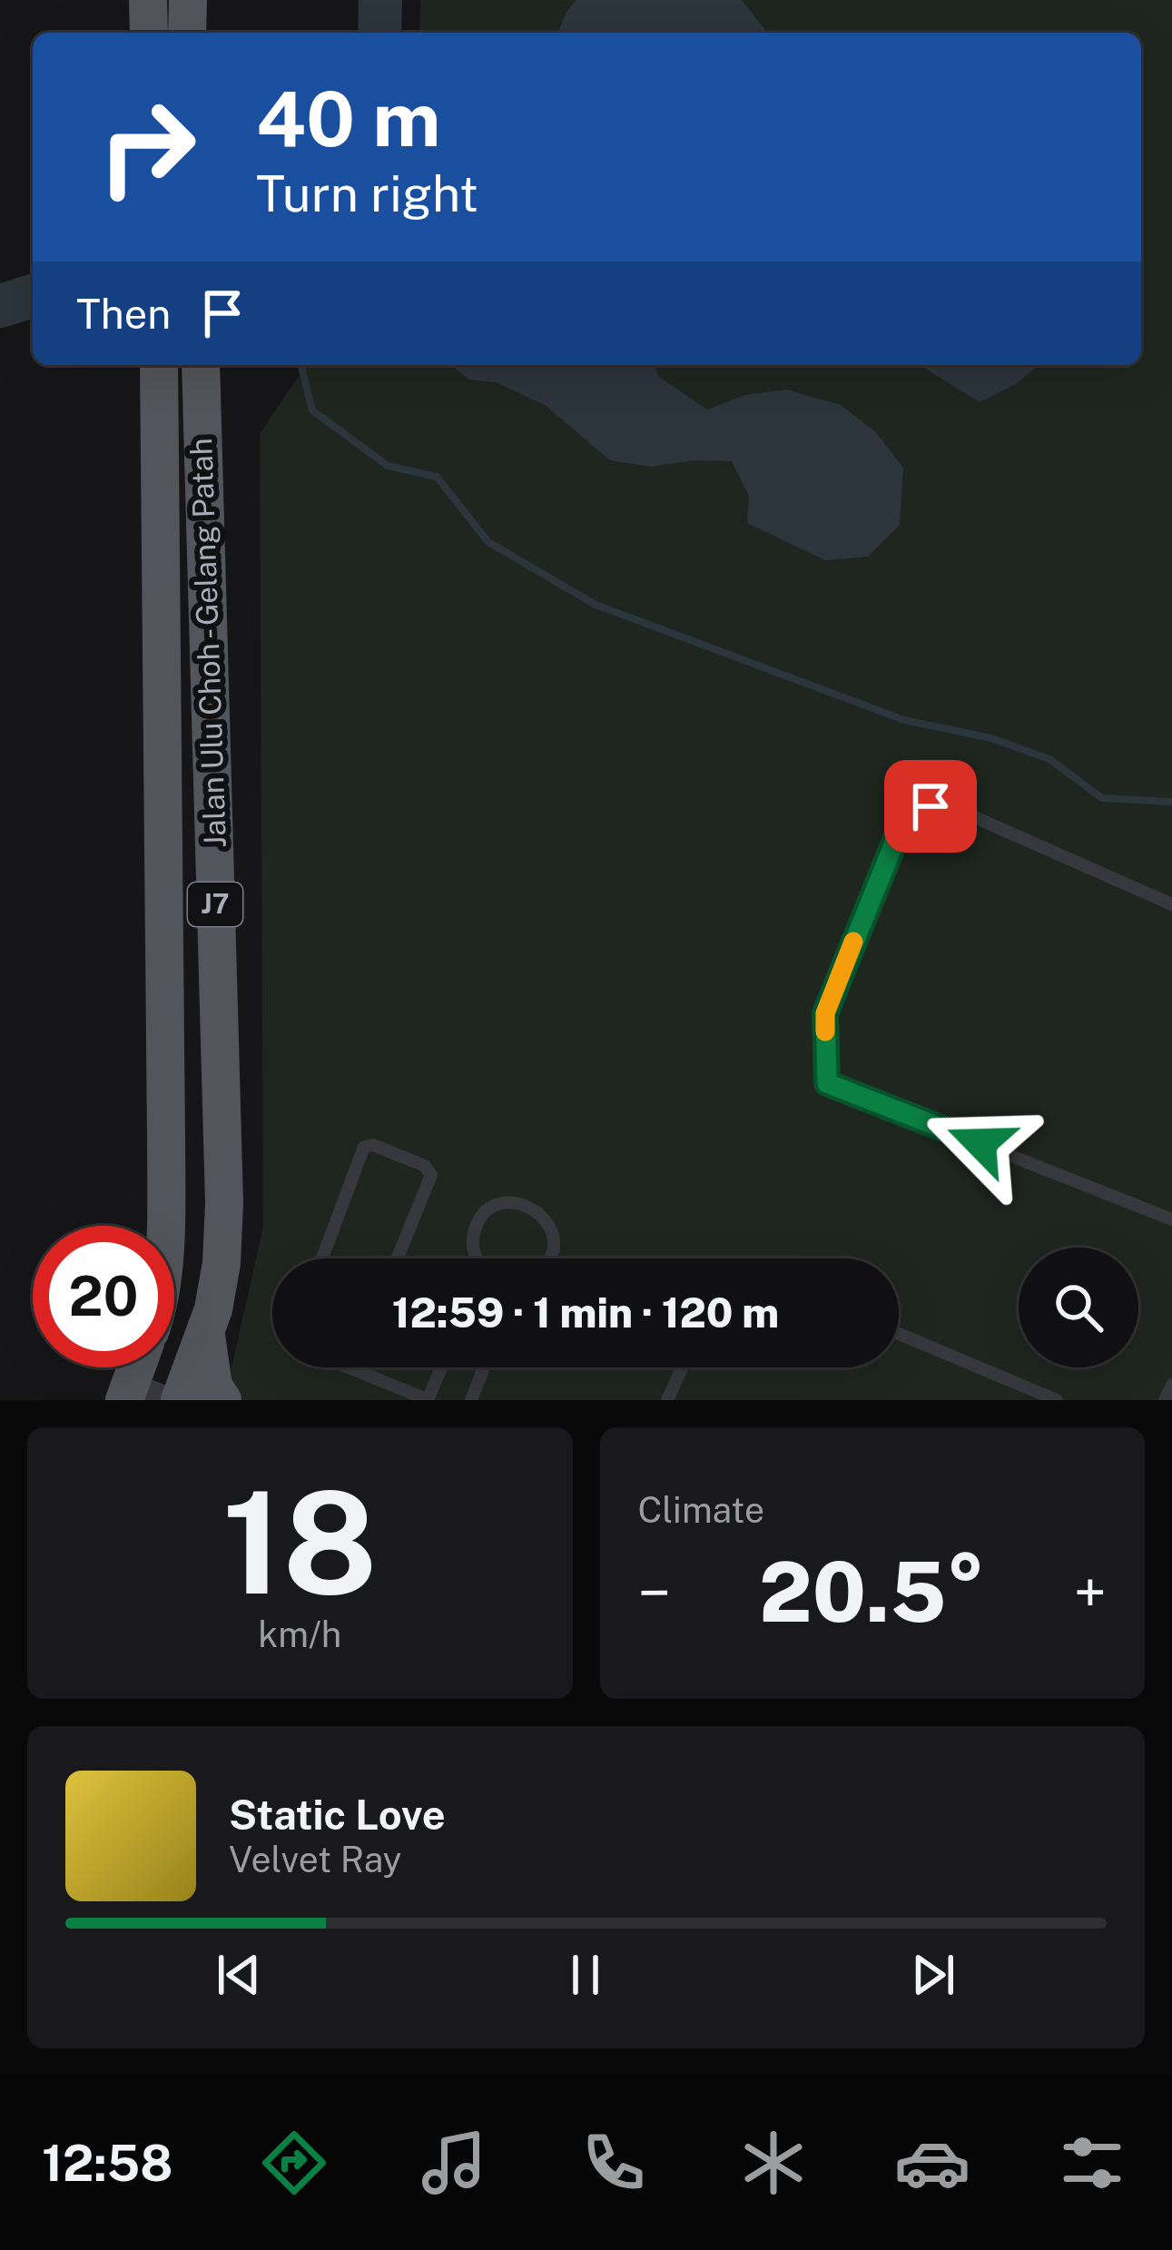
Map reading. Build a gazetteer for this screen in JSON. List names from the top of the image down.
{
  "streets": {
    "main road": ["Jalan Ulu Choh - Gelang Patah", "J7"]
  },
  "page": {
    "turn": ["40 m", "Turn right"],
    "then": "Then",
    "limit": "20",
    "trip": "12:59 · 1 min · 120 m",
    "tile": [
      ["18", "km/h"],
      "Climate"
    ],
    "heat": ["−", "20.5°", "+"],
    "song": ["Static Love", "Velvet Ray"],
    "tabs": "12:58"
  }
}
